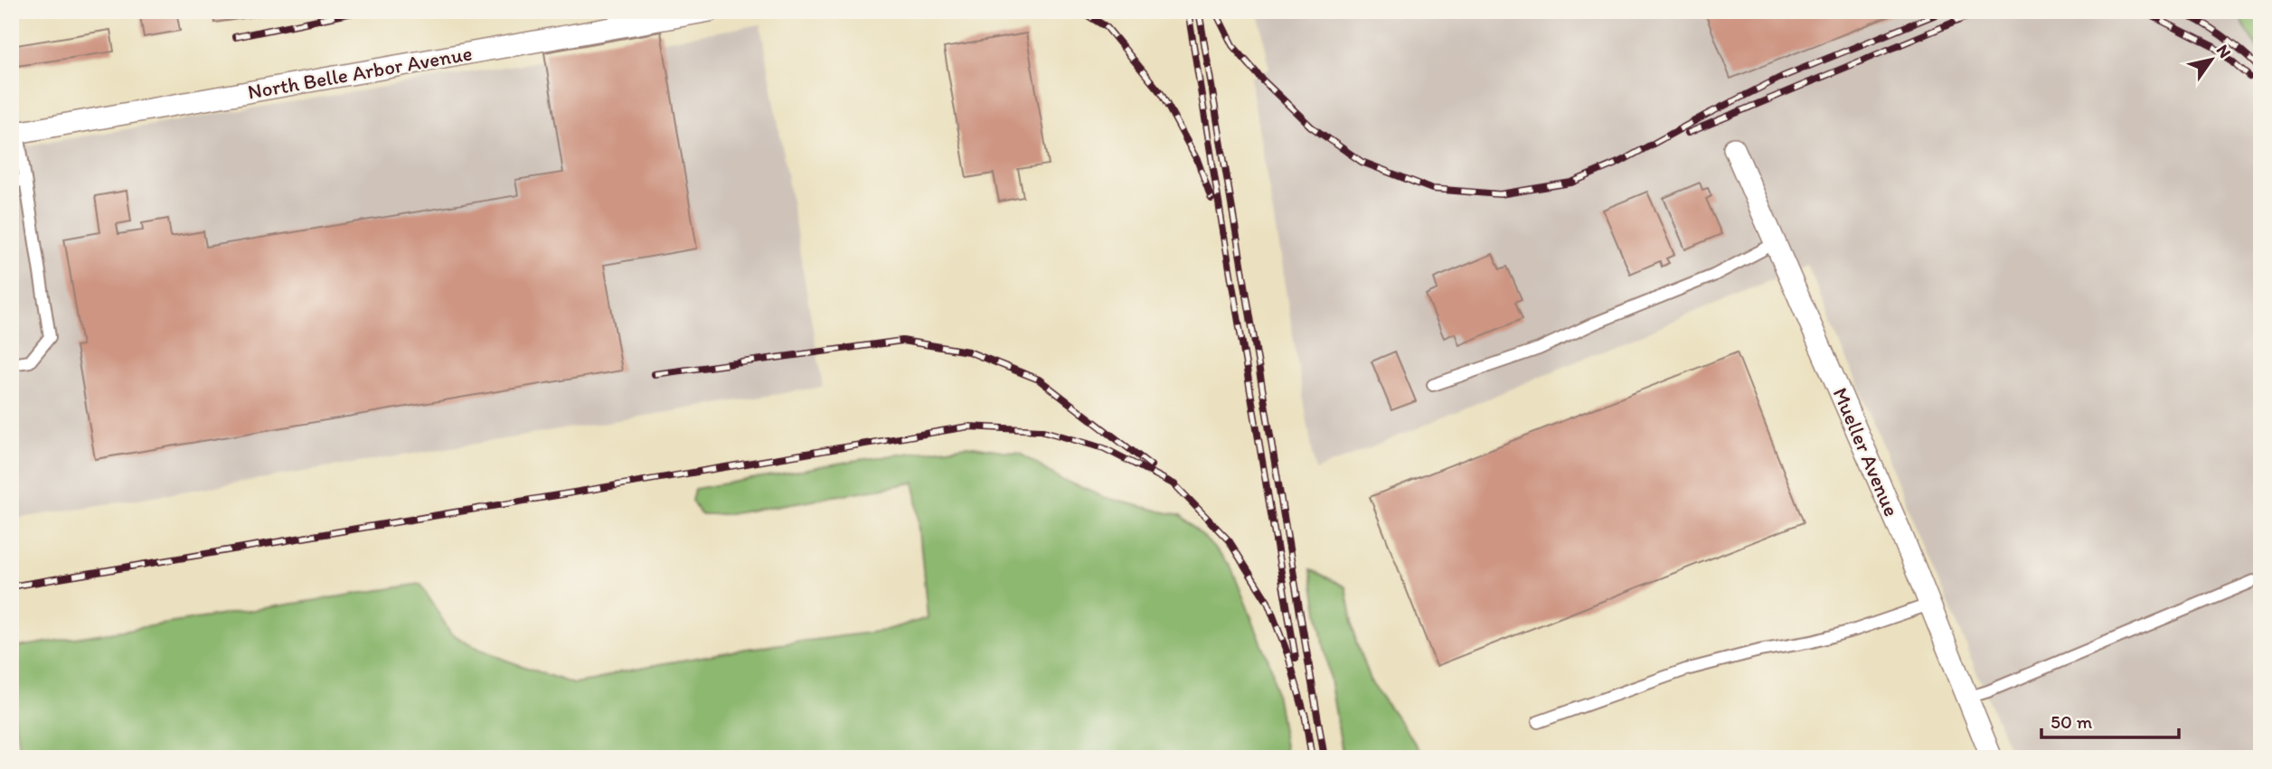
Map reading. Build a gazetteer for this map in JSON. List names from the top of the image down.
{
  "streets": {
    "street": ["North Belle Arbor Avenue", "Mueller Avenue"]
  },
  "scale_bar": "50 m",
  "north": "top right"
}
